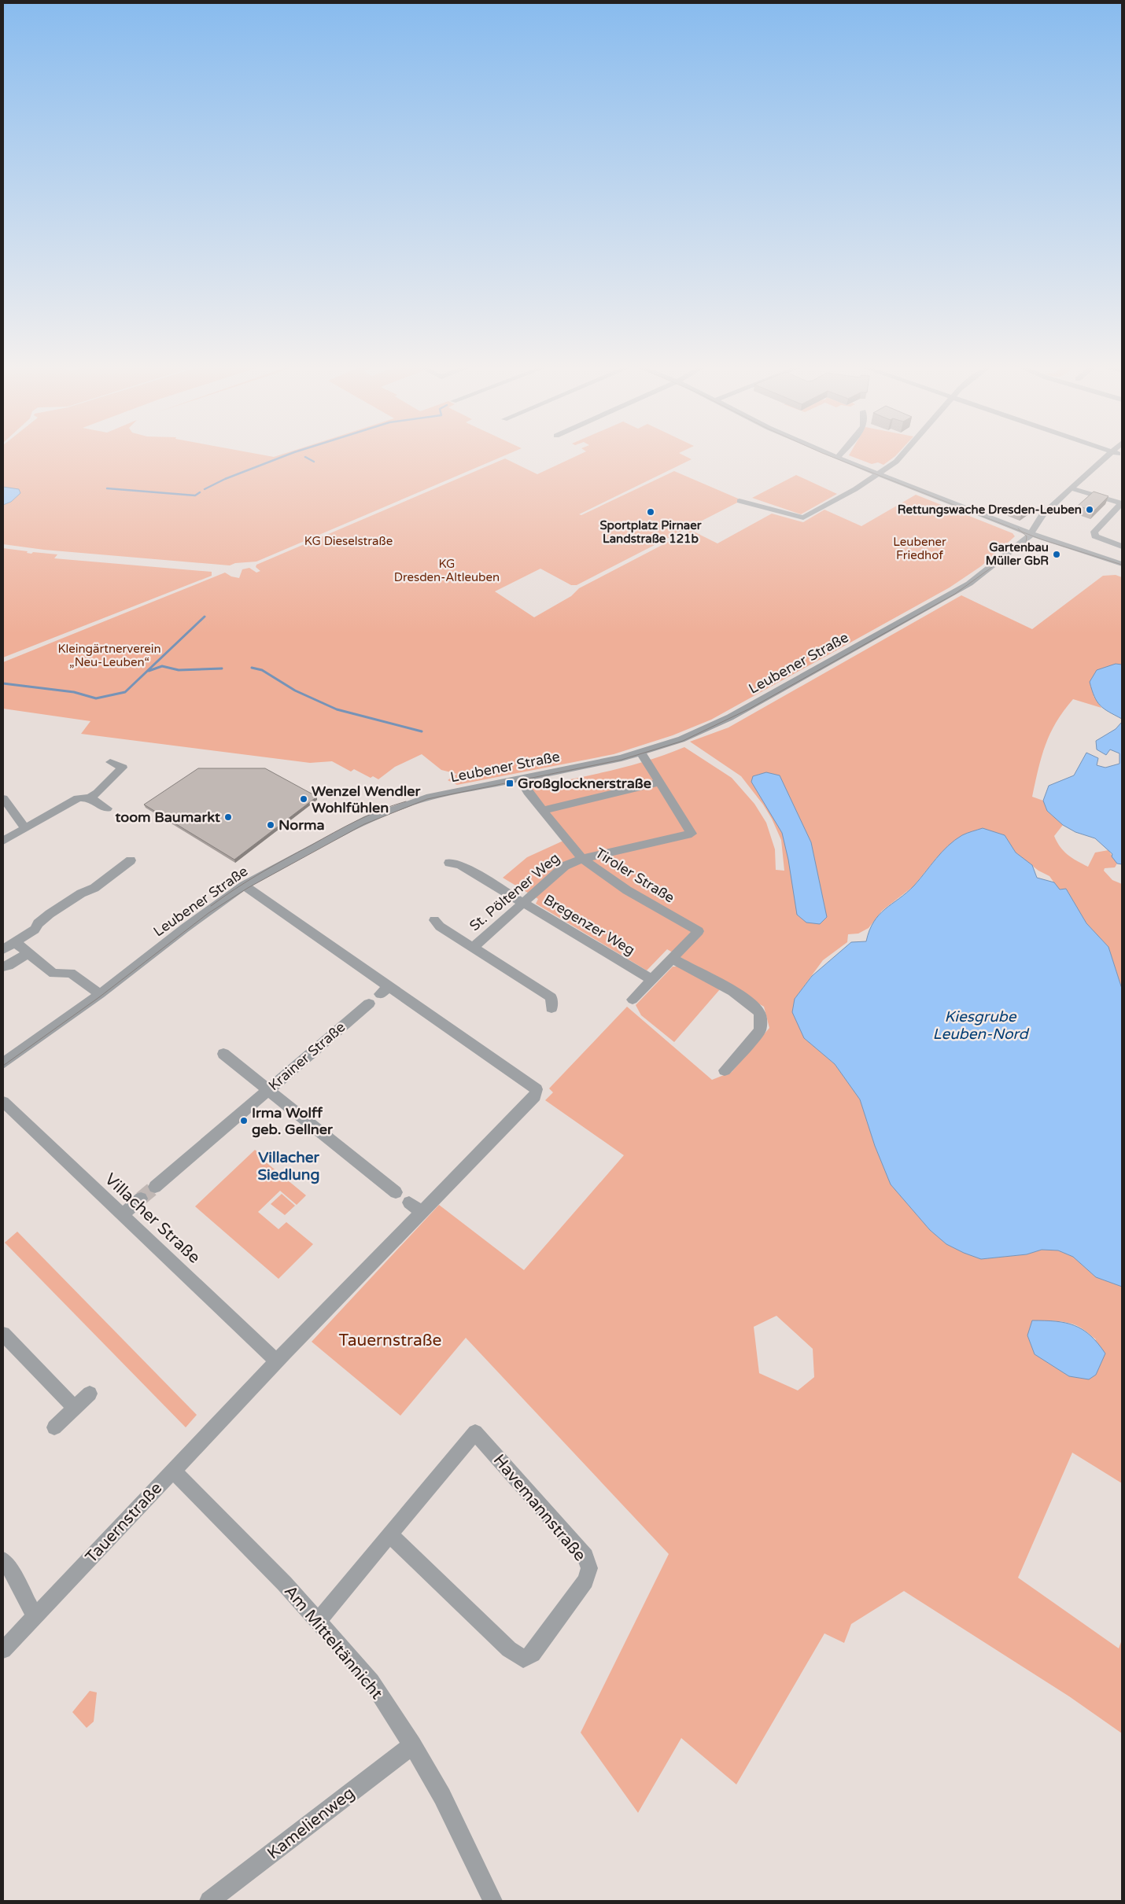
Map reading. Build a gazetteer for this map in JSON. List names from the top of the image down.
{
  "streets": {
    "street": [
      "Leubener Straße",
      "Tiroler Straße",
      "St. Pöltener Weg",
      "Bregenzer Weg",
      "Krainer Straße",
      "Villacher Straße",
      "Havemannstraße",
      "Tauernstraße",
      "Am Mitteltännicht",
      "Kamelienweg"
    ]
  },
  "crossings": [
    ["Leubener Straße", "Tiroler Straße"],
    ["Leubener Straße", "Tauernstraße"],
    ["Tiroler Straße", "St. Pöltener Weg"],
    ["St. Pöltener Weg", "Bregenzer Weg"],
    ["Villacher Straße", "Tauernstraße"],
    ["Havemannstraße", "Am Mitteltännicht"],
    ["Tauernstraße", "Am Mitteltännicht"],
    ["Am Mitteltännicht", "Kamelienweg"]
  ],
  "districts": ["Villacher Siedlung"],
  "water": ["Kiesgrube Leuben-Nord"],
  "parks": [
    "KG Dieselstraße",
    "Leubener Friedhof",
    "KG Dresden-Altleuben",
    "Kleingärtnerverein „Neu-Leuben“",
    "Tauernstraße"
  ],
  "places": {
    "other": [
      "Rettungswache Dresden-Leuben",
      "Sportplatz Pirnaer Landstraße 121b",
      "Gartenbau Müller GbR",
      "Wenzel Wendler Wohlfühlen",
      "toom Baumarkt",
      "Norma",
      "Irma Wolff geb. Gellner"
    ],
    "transit": ["Großglocknerstraße"]
  }
}
